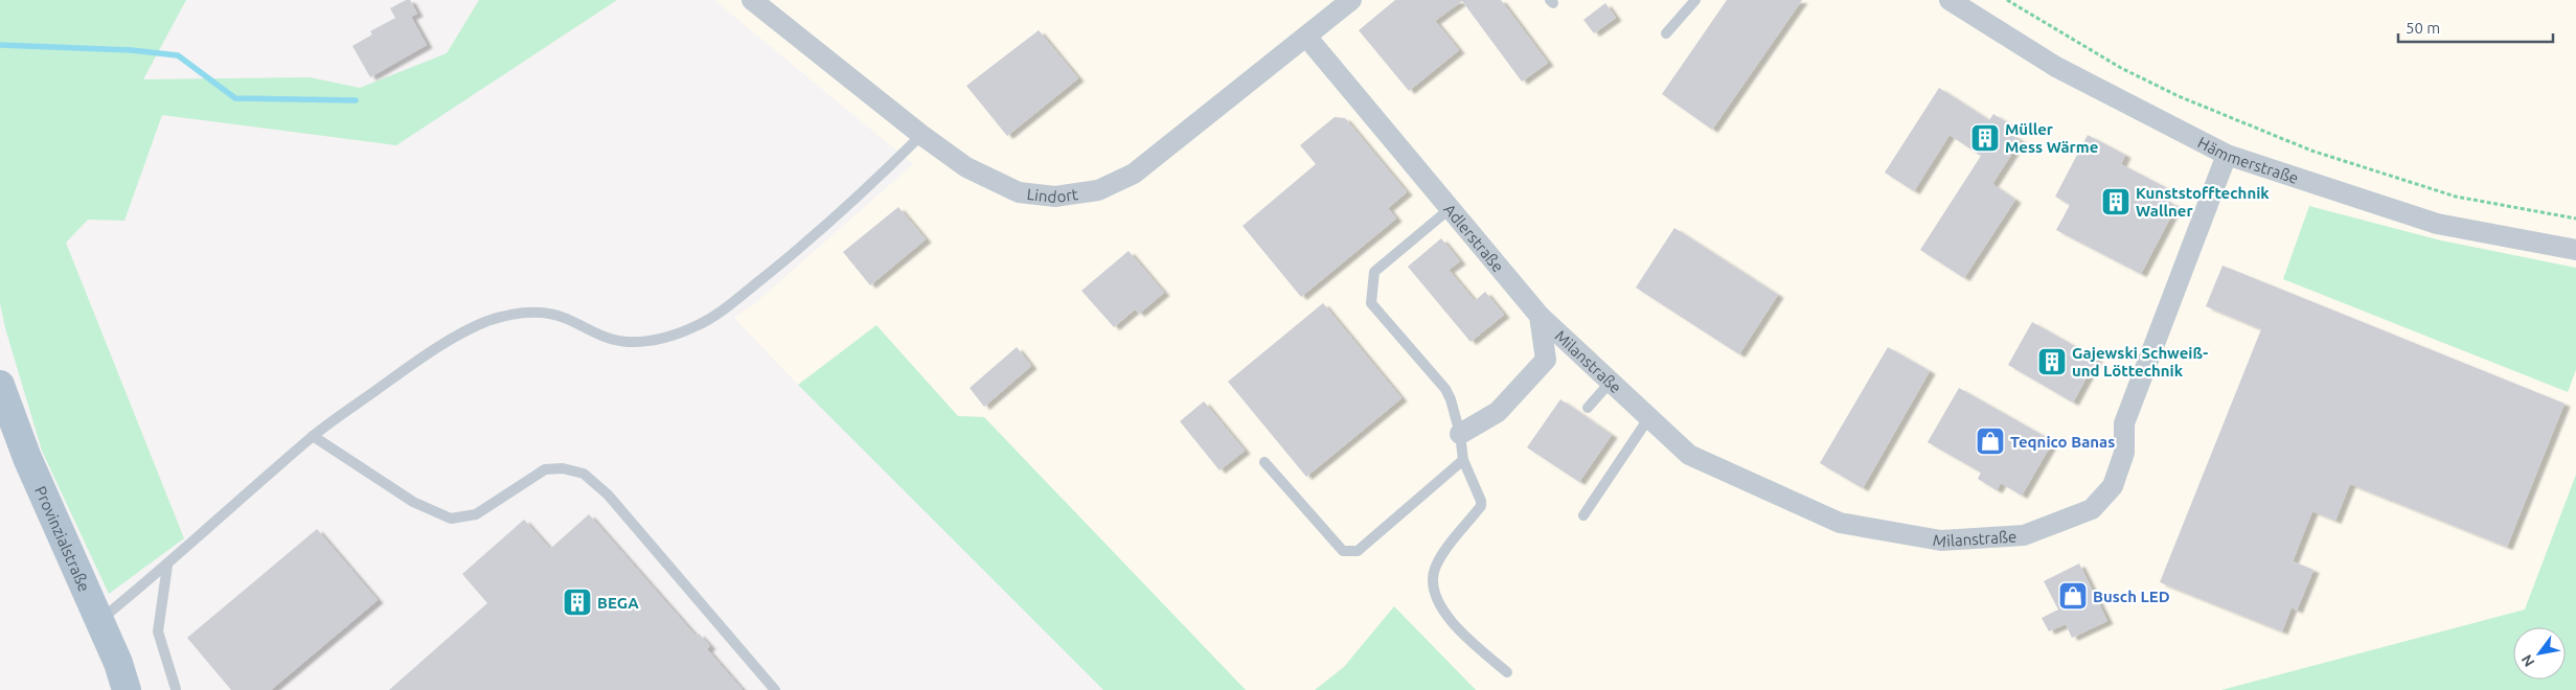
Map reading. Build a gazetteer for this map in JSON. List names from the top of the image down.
{
  "streets": {
    "main road": ["Provinzialstraße"],
    "street": [
      "Hämmerstraße",
      "Lindort",
      "Adlerstraße",
      "Milanstraße"
    ]
  },
  "crossings": [
    ["Hämmerstraße", "Milanstraße"],
    ["Lindort", "Adlerstraße"],
    ["Adlerstraße", "Milanstraße"]
  ],
  "places": {
    "building": [
      "Müller Mess Wärme",
      "Kunststofftechnik Wallner",
      "Gajewski Schweiß- und Löttechnik",
      "BEGA"
    ],
    "shop": ["Teqnico Banas", "Busch LED"]
  },
  "scale_bar": "50 m",
  "north": "bottom left"
}
